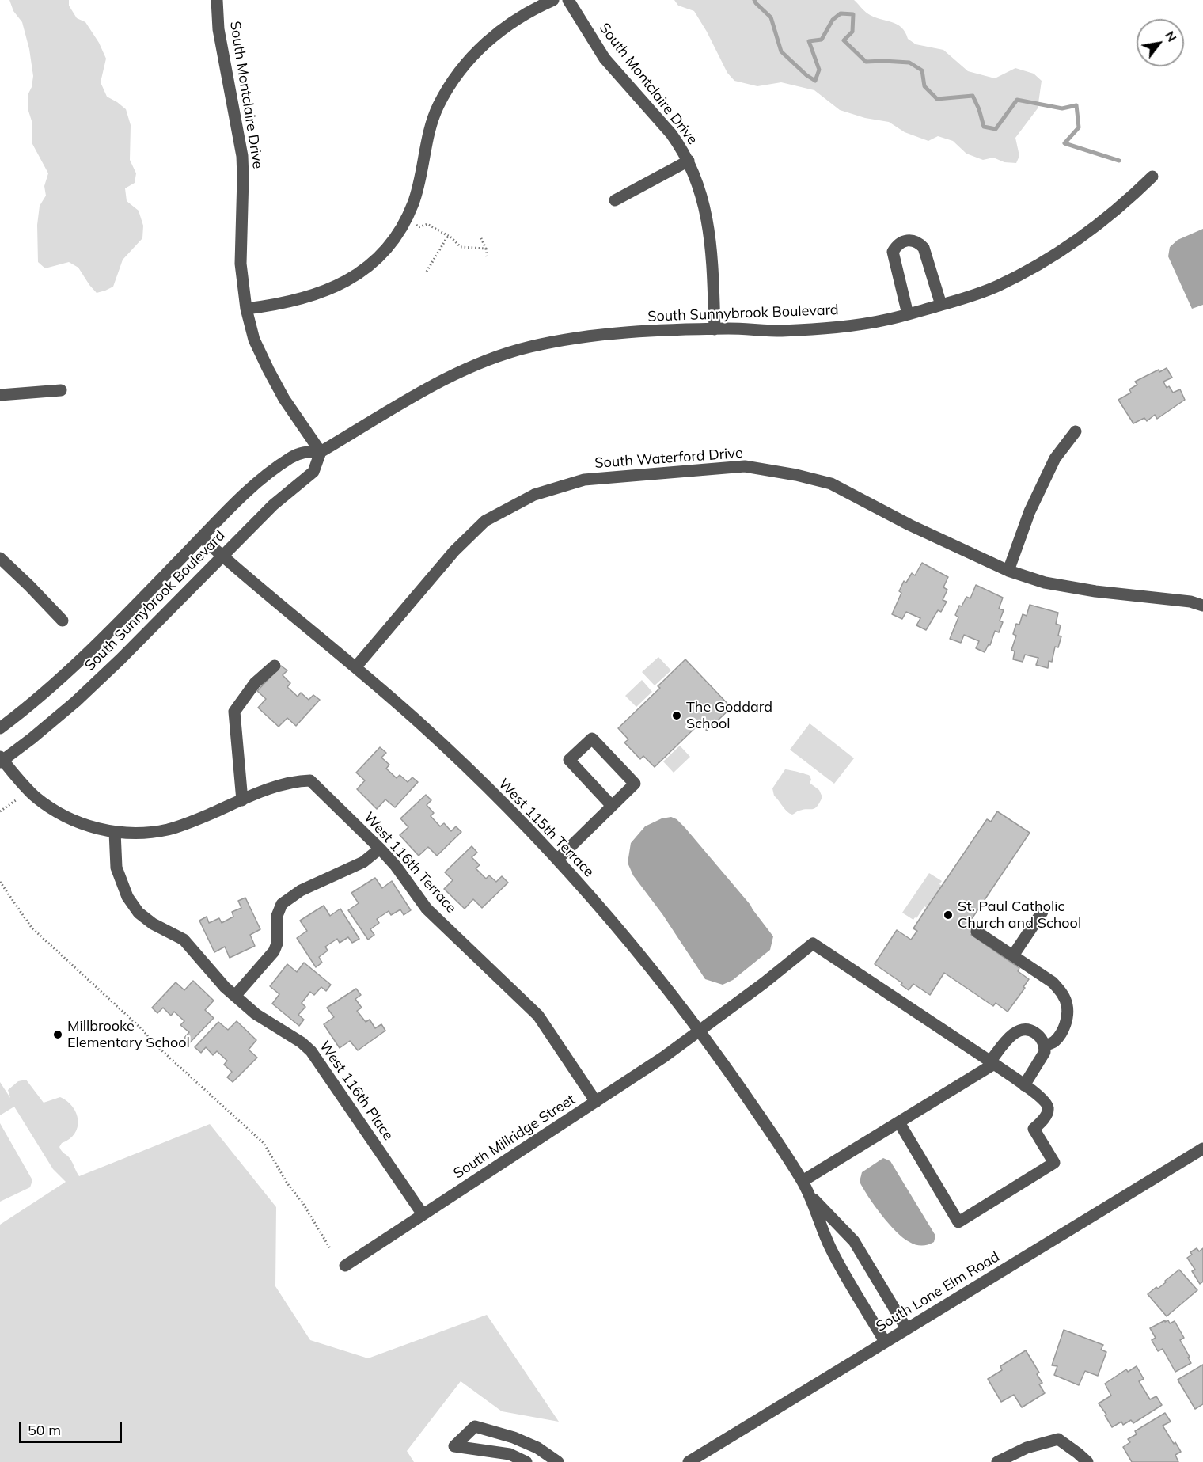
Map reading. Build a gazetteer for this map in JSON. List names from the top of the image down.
{
  "streets": {
    "street": [
      "South Montclaire Drive",
      "South Sunnybrook Boulevard",
      "South Waterford Drive",
      "West 115th Terrace",
      "West 116th Terrace",
      "West 116th Place",
      "South Millridge Street",
      "South Lone Elm Road"
    ]
  },
  "crossings": [
    ["South Montclaire Drive", "South Sunnybrook Boulevard"],
    ["South Sunnybrook Boulevard", "West 115th Terrace"],
    ["South Sunnybrook Boulevard", "West 116th Terrace"],
    ["South Waterford Drive", "West 115th Terrace"],
    ["West 115th Terrace", "South Millridge Street"],
    ["West 115th Terrace", "South Lone Elm Road"],
    ["West 116th Terrace", "West 116th Place"],
    ["West 116th Terrace", "South Millridge Street"],
    ["West 116th Place", "South Millridge Street"]
  ],
  "places": ["The Goddard School", "St. Paul Catholic Church and School", "Millbrooke Elementary School"],
  "scale_bar": "50 m",
  "north": "top right"
}
